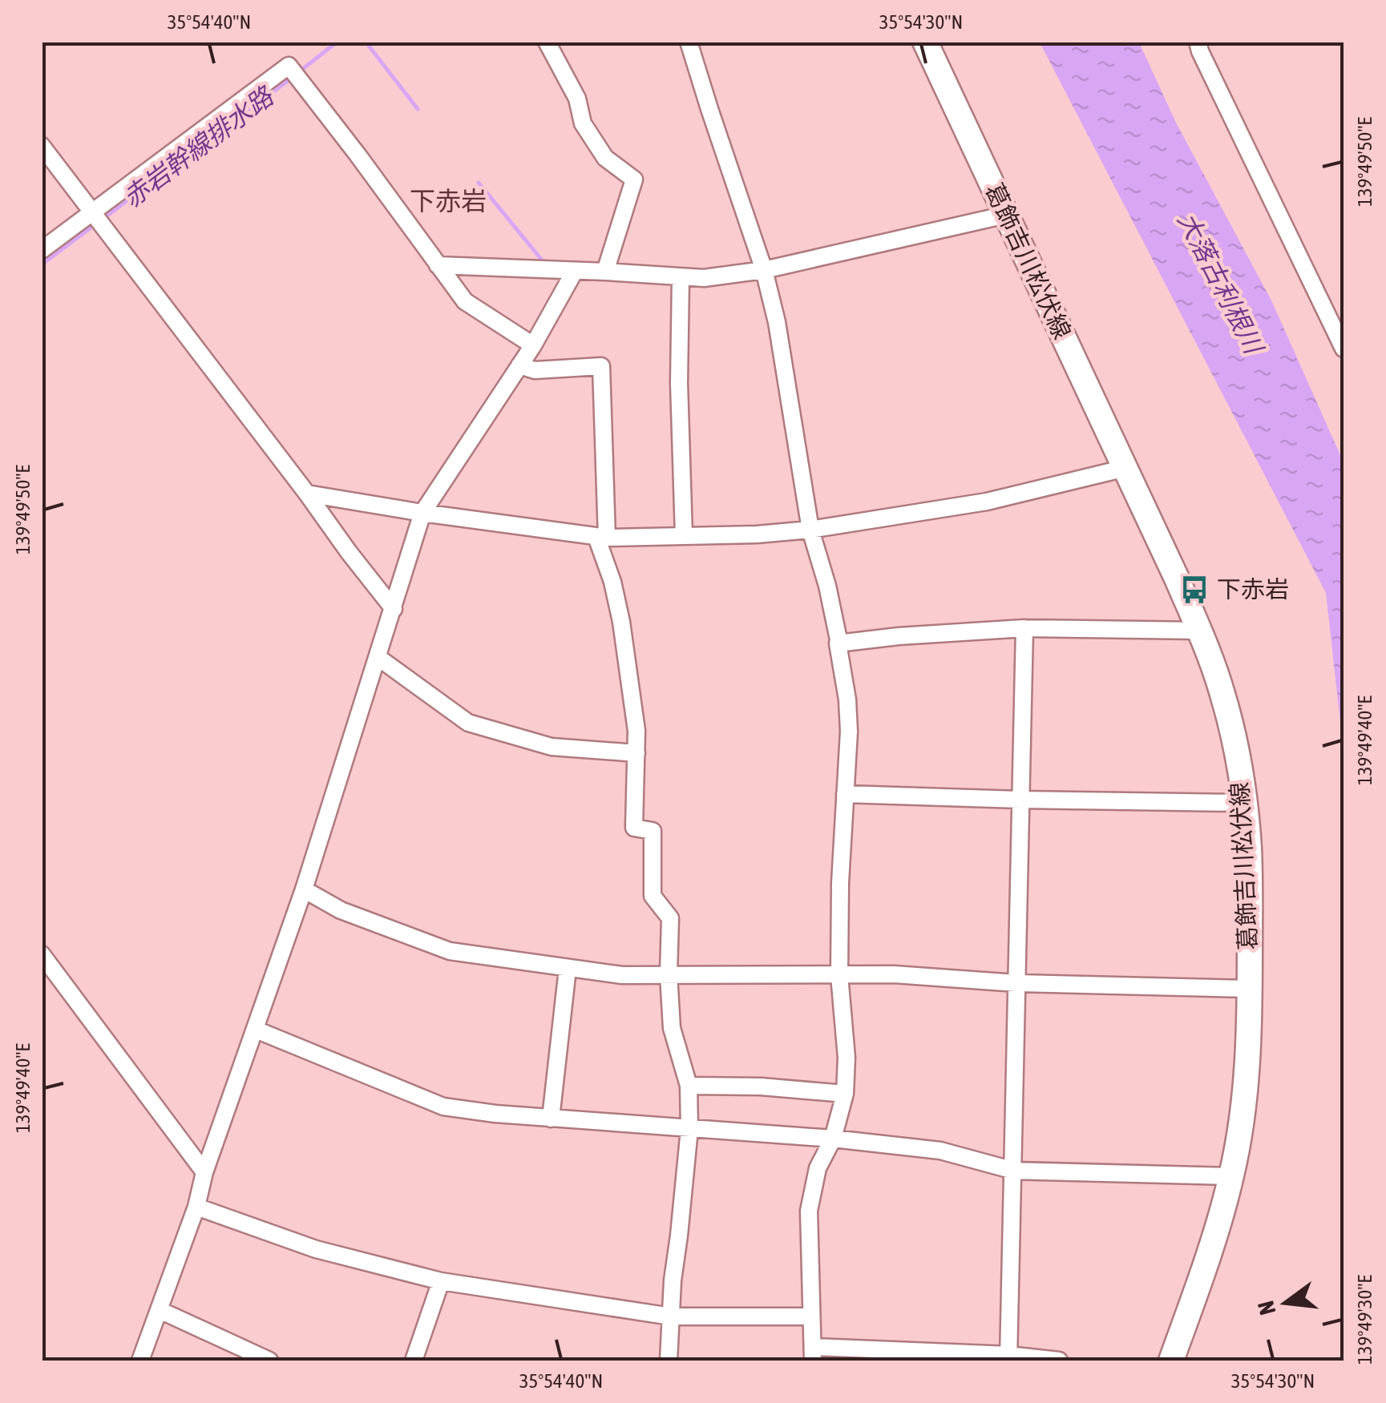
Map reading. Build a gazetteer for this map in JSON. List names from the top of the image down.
{
  "streets": {
    "main road": ["葛飾吉川松伏線"]
  },
  "districts": ["下赤岩"],
  "water": ["赤岩幹線排水路", "大落古利根川"],
  "places": {
    "bus stop": ["下赤岩"]
  },
  "north": "left",
  "coordinates": [
    "35°54'40\"N",
    "35°54'30\"N",
    "139°49'50\"E",
    "139°49'40\"E",
    "139°49'30\"E"
  ]
}
